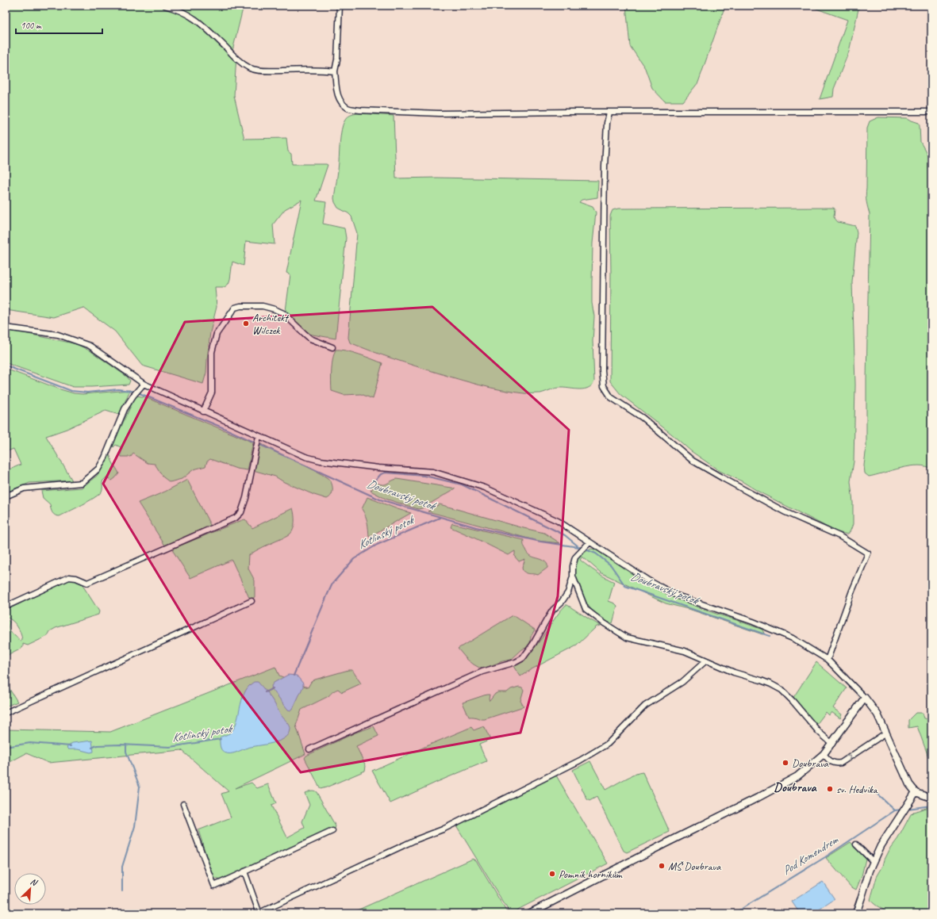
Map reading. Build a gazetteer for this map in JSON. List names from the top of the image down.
{
  "districts": ["Doubrava"],
  "water": ["Doubravský potok", "Kotlinský potok", "Pod Komendrem"],
  "places": [
    "Architekt Wilczek",
    "Doubrava",
    "sv. Hedvika",
    "MŠ Doubrava",
    "Pomník horníkům"
  ],
  "scale_bar": "100 m",
  "north": "top right"
}
